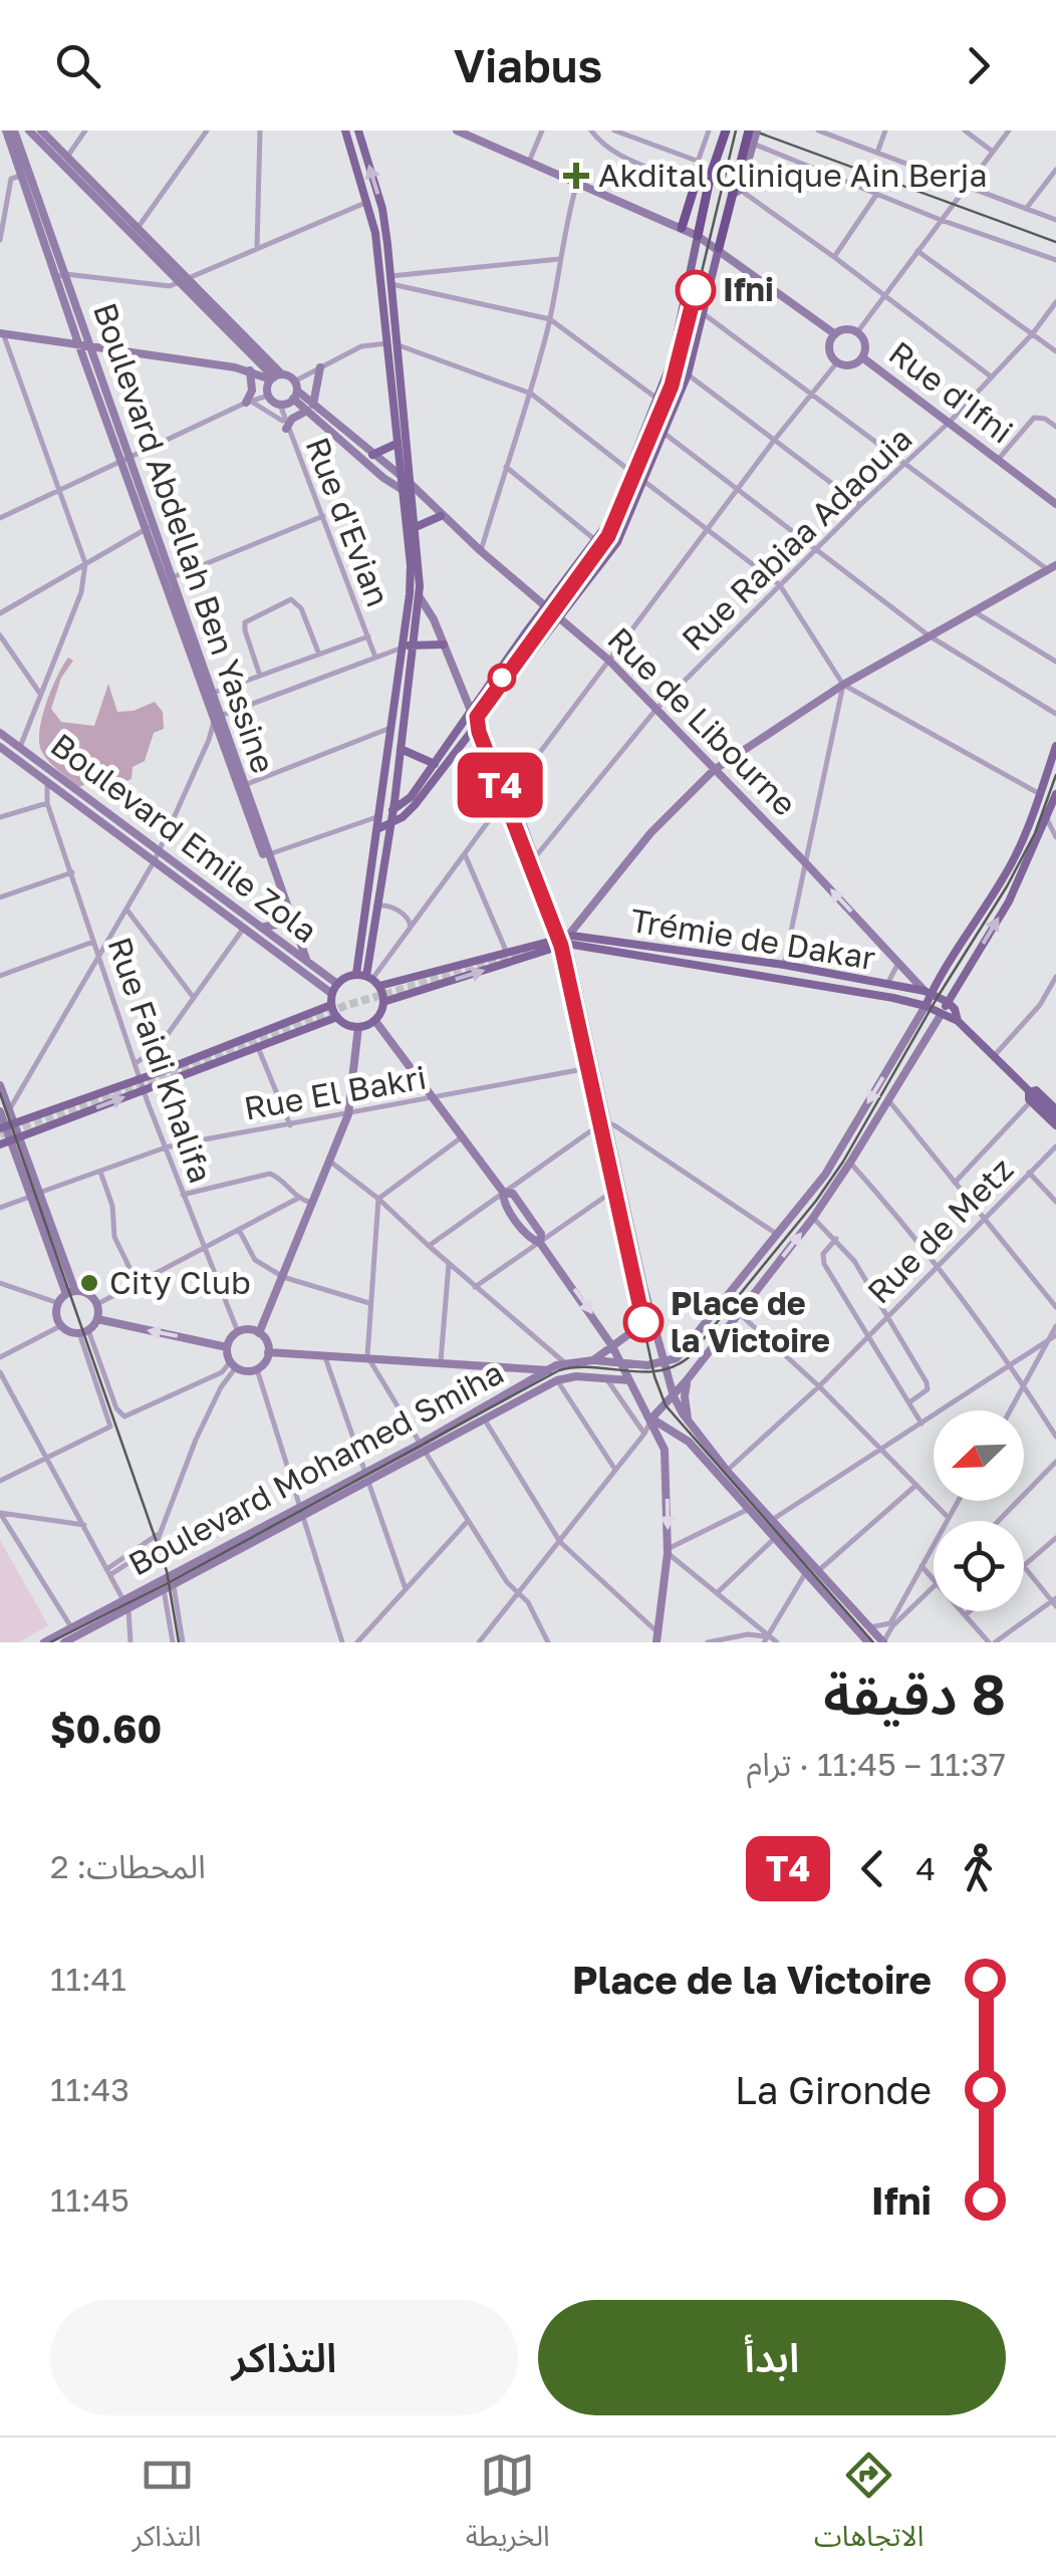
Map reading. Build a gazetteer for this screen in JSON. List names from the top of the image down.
{
  "streets": {
    "main road": ["Trémie de Dakar"],
    "street": [
      "Rue d'Ifni",
      "Rue d'Evian",
      "Boulevard Abdellah Ben Yassine",
      "Rue Rabiaa Adaouia",
      "Rue de Libourne",
      "Boulevard Emile Zola",
      "Rue Faidi Khalifa",
      "Rue El Bakri",
      "Rue de Metz",
      "Boulevard Mohamed Smiha"
    ]
  },
  "crossings": [
    ["Rue d'Ifni", "Rue Rabiaa Adaouia"],
    ["Boulevard Abdellah Ben Yassine", "Boulevard Emile Zola"],
    ["Rue Rabiaa Adaouia", "Rue de Libourne"],
    ["Boulevard Emile Zola", "Rue Faidi Khalifa"],
    ["Rue Faidi Khalifa", "Rue El Bakri"]
  ],
  "places": {
    "health": ["Akdital Clinique Ain Berja"],
    "other": ["Ifni", "City Club", "Place de la Victoire"]
  },
  "lines": ["tram line T4"],
  "north": "bottom left",
  "page": {
    "header": "Viabus",
    "on_map": "T4",
    "heading": ["8 دقيقة", "11:37 – 11:45 · ترام", "$0.60"],
    "legs": ["4", "T4", "المحطات: 2"],
    "list": [
      {
        "name": "Place de la Victoire",
        "value": "11:41"
      },
      {
        "name": "La Gironde",
        "value": "11:43"
      },
      {
        "name": "Ifni",
        "value": "11:45"
      }
    ],
    "buttons": ["ابدأ", "التذاكر"],
    "tabs": ["الاتجاهات", "الخريطة", "التذاكر"]
  }
}
